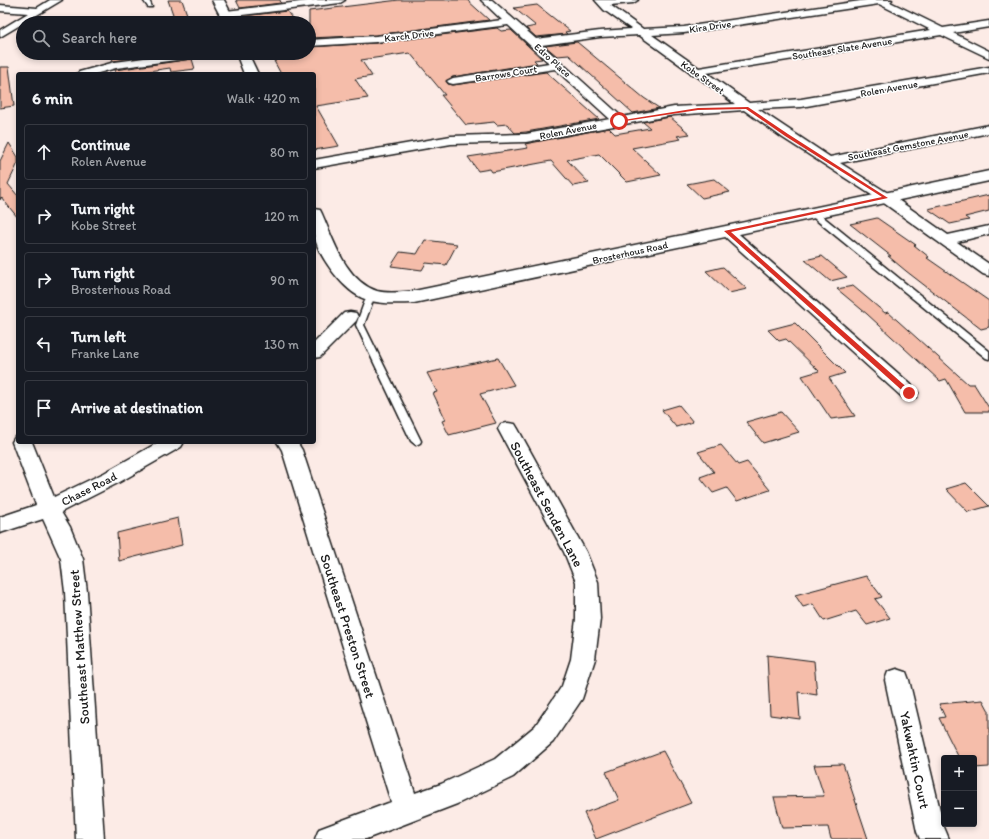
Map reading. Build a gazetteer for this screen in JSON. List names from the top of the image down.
{
  "streets": {
    "street": [
      "Kira Drive",
      "Karch Drive",
      "Southeast Slate Avenue",
      "Edro Place",
      "Barrows Court",
      "Kobe Street",
      "Rolen Avenue",
      "Southeast Gemstone Avenue",
      "Brosterhous Road",
      "Chase Road",
      "Southeast Senden Lane",
      "Southeast Preston Street",
      "Southeast Matthew Street",
      "Yakwahtin Court"
    ]
  },
  "crossings": [
    ["Kira Drive", "Edro Place"],
    ["Kira Drive", "Kobe Street"],
    ["Karch Drive", "Edro Place"],
    ["Southeast Slate Avenue", "Kobe Street"],
    ["Edro Place", "Barrows Court"],
    ["Edro Place", "Rolen Avenue"],
    ["Kobe Street", "Rolen Avenue"],
    ["Kobe Street", "Southeast Gemstone Avenue"],
    ["Kobe Street", "Brosterhous Road"],
    ["Chase Road", "Southeast Matthew Street"],
    ["Southeast Senden Lane", "Southeast Preston Street"]
  ],
  "page": {
    "search": "Search here",
    "heading": ["6 min", "Walk · 420 m"],
    "list": [
      ["Continue", "Rolen Avenue", "80 m"],
      ["Turn right", "Kobe Street", "120 m"],
      ["Turn right", "Brosterhous Road", "90 m"],
      ["Turn left", "Franke Lane", "130 m"],
      "Arrive at destination"
    ],
    "map_buttons": ["+", "−"]
  }
}
